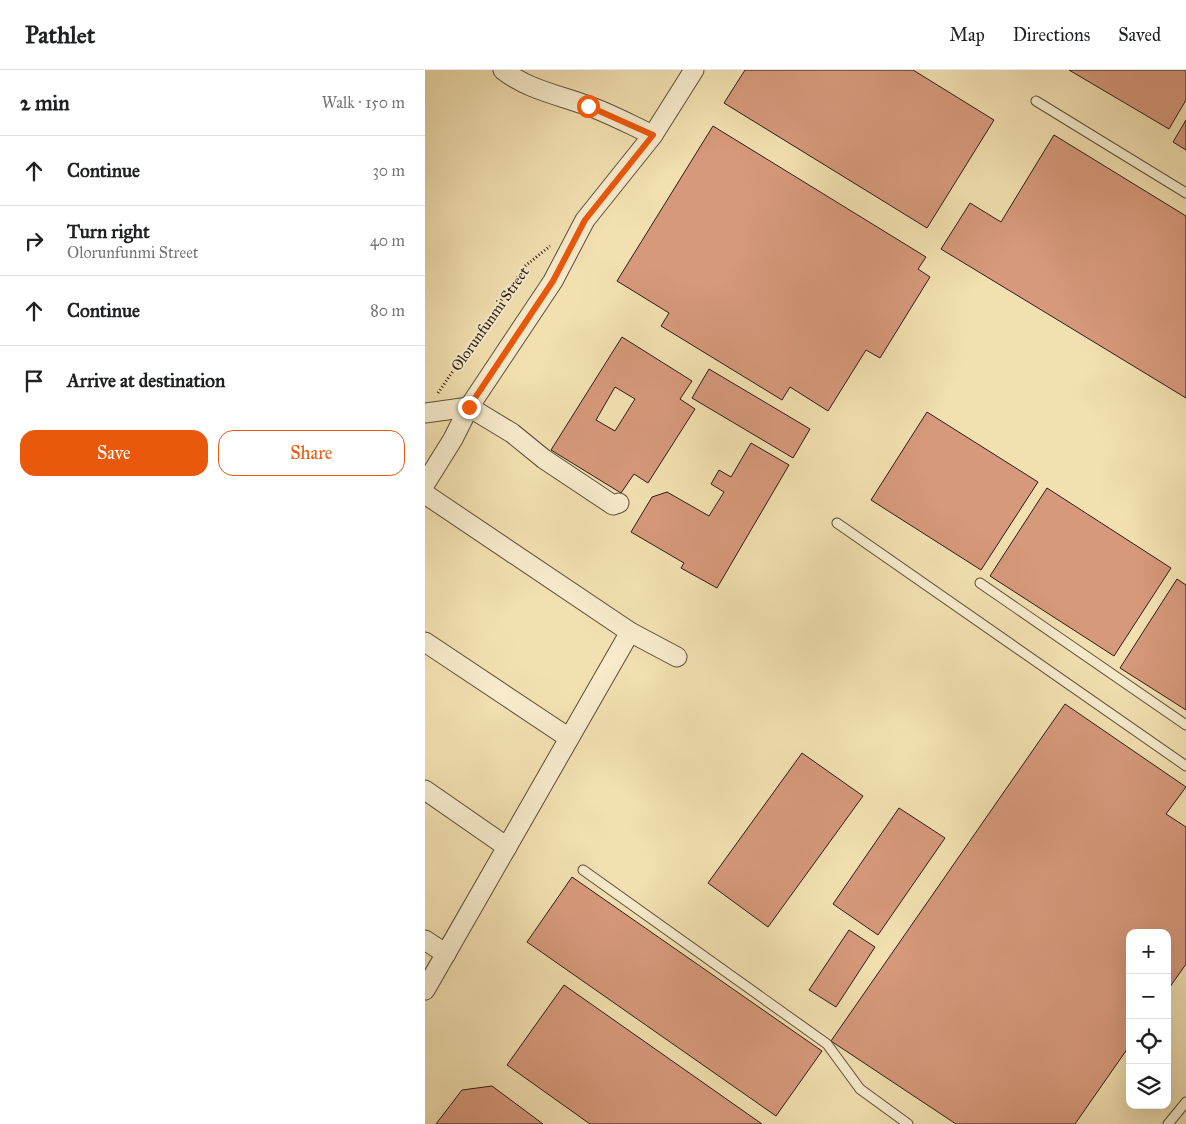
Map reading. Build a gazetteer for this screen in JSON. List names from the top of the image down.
{
  "streets": {
    "path": ["Olorunfunmi Street"]
  },
  "page": {
    "header": "Pathlet",
    "nav": ["Map", "Directions", "Saved"],
    "heading": ["2 min", "Walk · 150 m"],
    "list": [
      ["Continue", "30 m"],
      ["Turn right", "Olorunfunmi Street", "40 m"],
      ["Continue", "80 m"],
      "Arrive at destination"
    ],
    "buttons": ["Save", "Share"],
    "map_buttons": ["+", "−"]
  }
}
